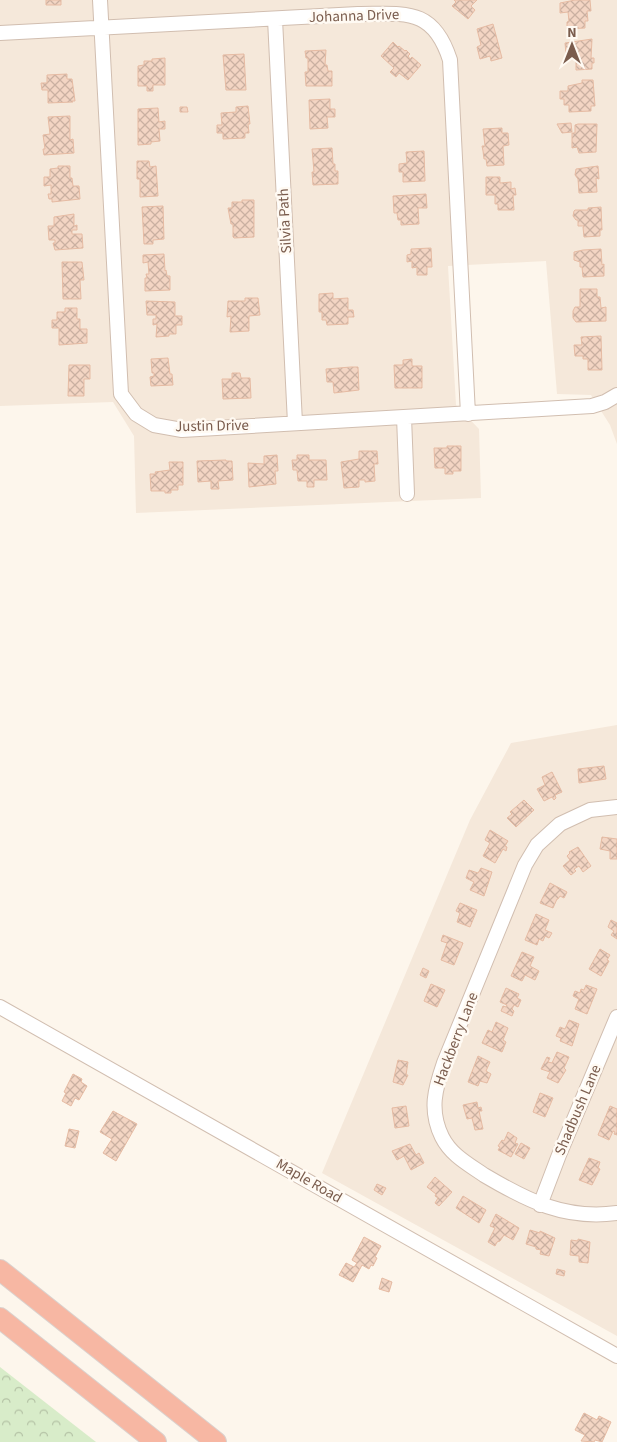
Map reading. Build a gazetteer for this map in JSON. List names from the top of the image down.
{
  "streets": {
    "street": [
      "Johanna Drive",
      "Silvia Path",
      "Justin Drive",
      "Hackberry Lane",
      "Shadbush Lane",
      "Maple Road"
    ]
  },
  "crossings": [
    ["Johanna Drive", "Silvia Path"],
    ["Johanna Drive", "Justin Drive"],
    ["Silvia Path", "Justin Drive"],
    ["Hackberry Lane", "Shadbush Lane"]
  ],
  "north": "top"
}
